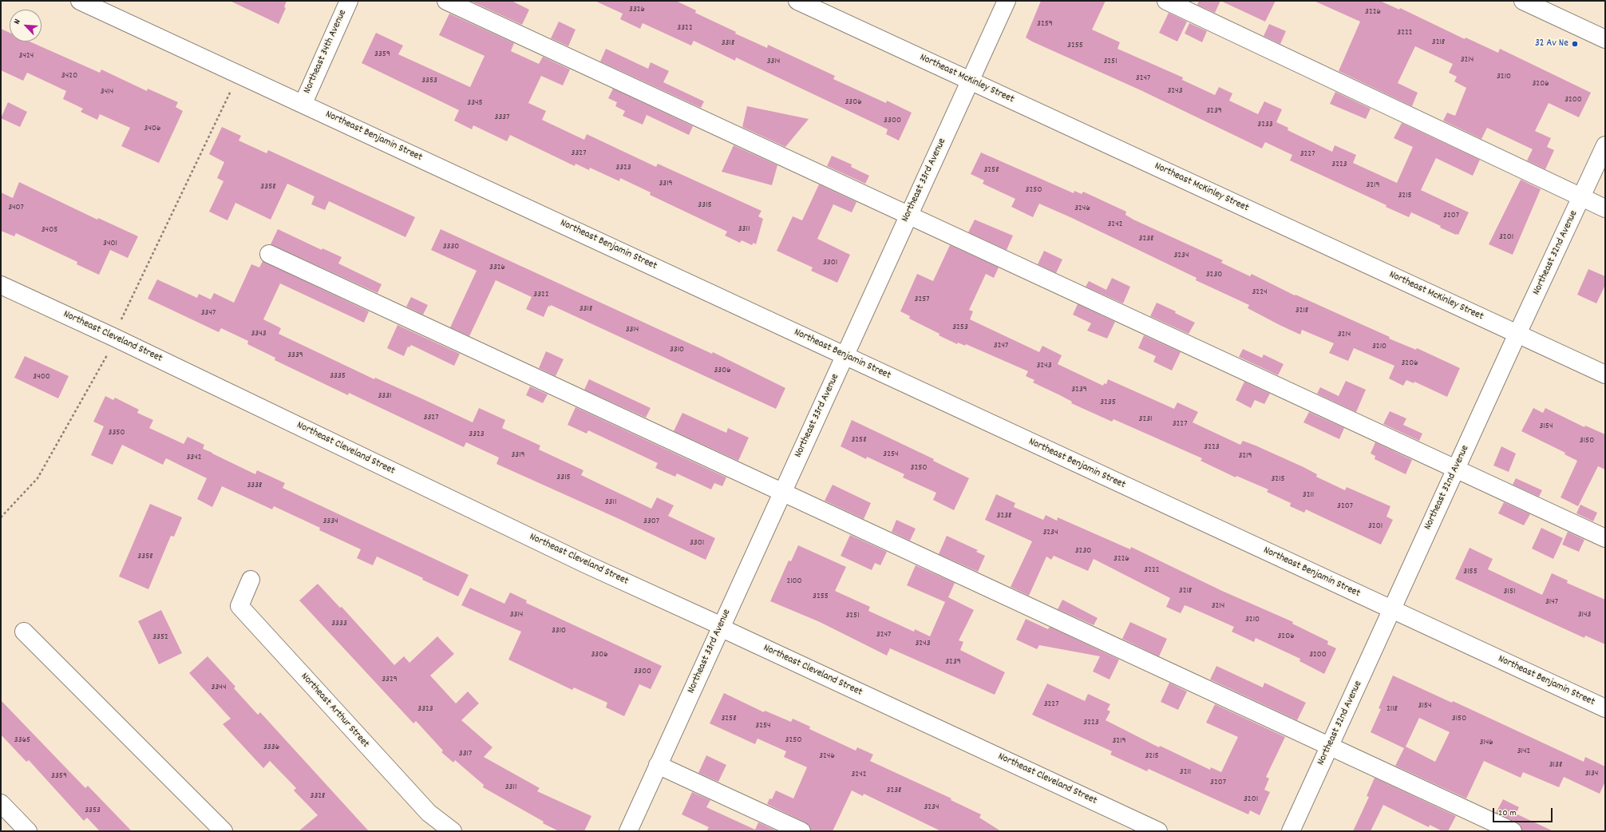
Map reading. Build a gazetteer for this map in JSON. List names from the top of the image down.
{
  "streets": {
    "street": [
      "Northeast 34th Avenue",
      "Northeast McKinley Street",
      "Northeast Benjamin Street",
      "Northeast 33rd Avenue",
      "Northeast 32nd Avenue",
      "Northeast Cleveland Street",
      "Northeast Arthur Street"
    ]
  },
  "crossings": [
    ["Northeast 34th Avenue", "Northeast Benjamin Street"],
    ["Northeast McKinley Street", "Northeast 33rd Avenue"],
    ["Northeast McKinley Street", "Northeast 32nd Avenue"],
    ["Northeast Benjamin Street", "Northeast 33rd Avenue"],
    ["Northeast Benjamin Street", "Northeast 32nd Avenue"],
    ["Northeast 33rd Avenue", "Northeast Cleveland Street"]
  ],
  "places": ["32 Av Ne"],
  "house_numbers": [
    "3326",
    "3226",
    "3259",
    "3322",
    "3222",
    "3218",
    "3318",
    "3255",
    "3359",
    "3424",
    "3214",
    "3314",
    "3251",
    "3420",
    "3210",
    "3247",
    "3353",
    "3206",
    "3243",
    "3414",
    "3200",
    "3306",
    "3345",
    "3239",
    "3337",
    "3300",
    "3233",
    "3406",
    "3327",
    "3227",
    "3223",
    "3323",
    "3258",
    "3319",
    "3219",
    "3358",
    "3250",
    "3215",
    "3315",
    "3407",
    "3246",
    "3207",
    "3242",
    "3311",
    "3405",
    "3201",
    "3238",
    "3401",
    "3330",
    "3234",
    "3301",
    "3326",
    "3230",
    "3224",
    "3322",
    "3257",
    "3318",
    "3218",
    "3347",
    "3253",
    "3314",
    "3343",
    "3214",
    "3247",
    "3210",
    "3310",
    "3339",
    "3206",
    "3243",
    "3306",
    "3335",
    "3400",
    "3239",
    "3331",
    "3235",
    "3327",
    "3231",
    "3227",
    "3154",
    "3350",
    "3323",
    "3258",
    "3150",
    "3223",
    "3254",
    "3319",
    "3219",
    "3342",
    "3250",
    "3315",
    "3215",
    "3338",
    "3211",
    "3311",
    "3207",
    "3238",
    "3334",
    "3307",
    "3201",
    "3234",
    "3301",
    "3230",
    "3358",
    "3226",
    "3222",
    "3155",
    "2100",
    "3218",
    "3151",
    "3255",
    "3147",
    "3214",
    "3314",
    "3143",
    "3251",
    "3210",
    "3333",
    "3310",
    "3247",
    "3206",
    "3352",
    "3243",
    "3306",
    "3200",
    "3239",
    "3300",
    "3329",
    "3344",
    "3227",
    "3154",
    "3323",
    "2118",
    "3258",
    "3150",
    "3223",
    "3254",
    "3365",
    "3250",
    "3219",
    "3146",
    "3336",
    "3142",
    "3317",
    "3246",
    "3215",
    "3138",
    "3211",
    "3134",
    "3242",
    "3359",
    "3207",
    "3311",
    "3238",
    "3328",
    "3201",
    "3234",
    "3353"
  ],
  "scale_bar": "20 m",
  "north": "top left"
}
